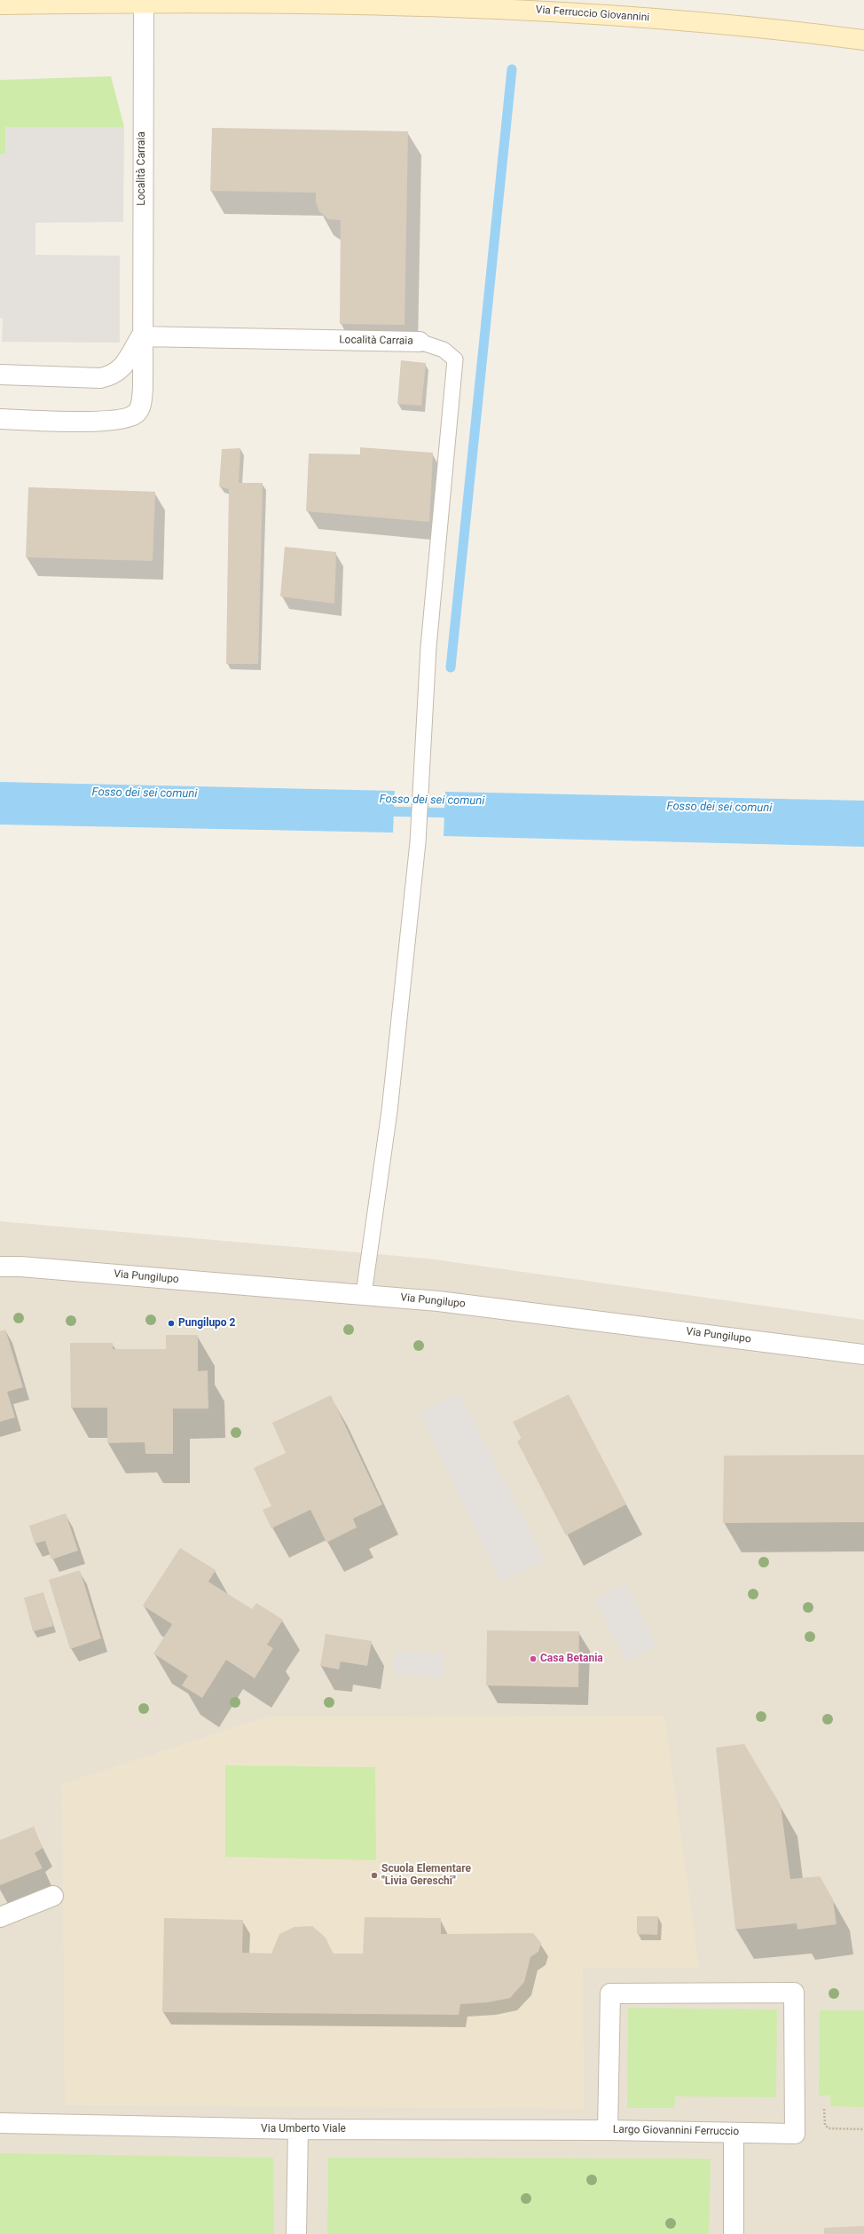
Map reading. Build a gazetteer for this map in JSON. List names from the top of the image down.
{
  "streets": {
    "main road": ["Via Ferruccio Giovannini"],
    "street": [
      "Località Carraia",
      "Via Pungilupo",
      "Via Umberto Viale",
      "Largo Giovannini Ferruccio"
    ]
  },
  "crossings": [
    ["Via Ferruccio Giovannini", "Località Carraia"],
    ["Via Umberto Viale", "Largo Giovannini Ferruccio"]
  ],
  "water": ["Fosso dei sei comuni"],
  "places": ["Pungilupo 2", "Casa Betania", "Scuola Elementare \"Livia Gereschi\""]
}
